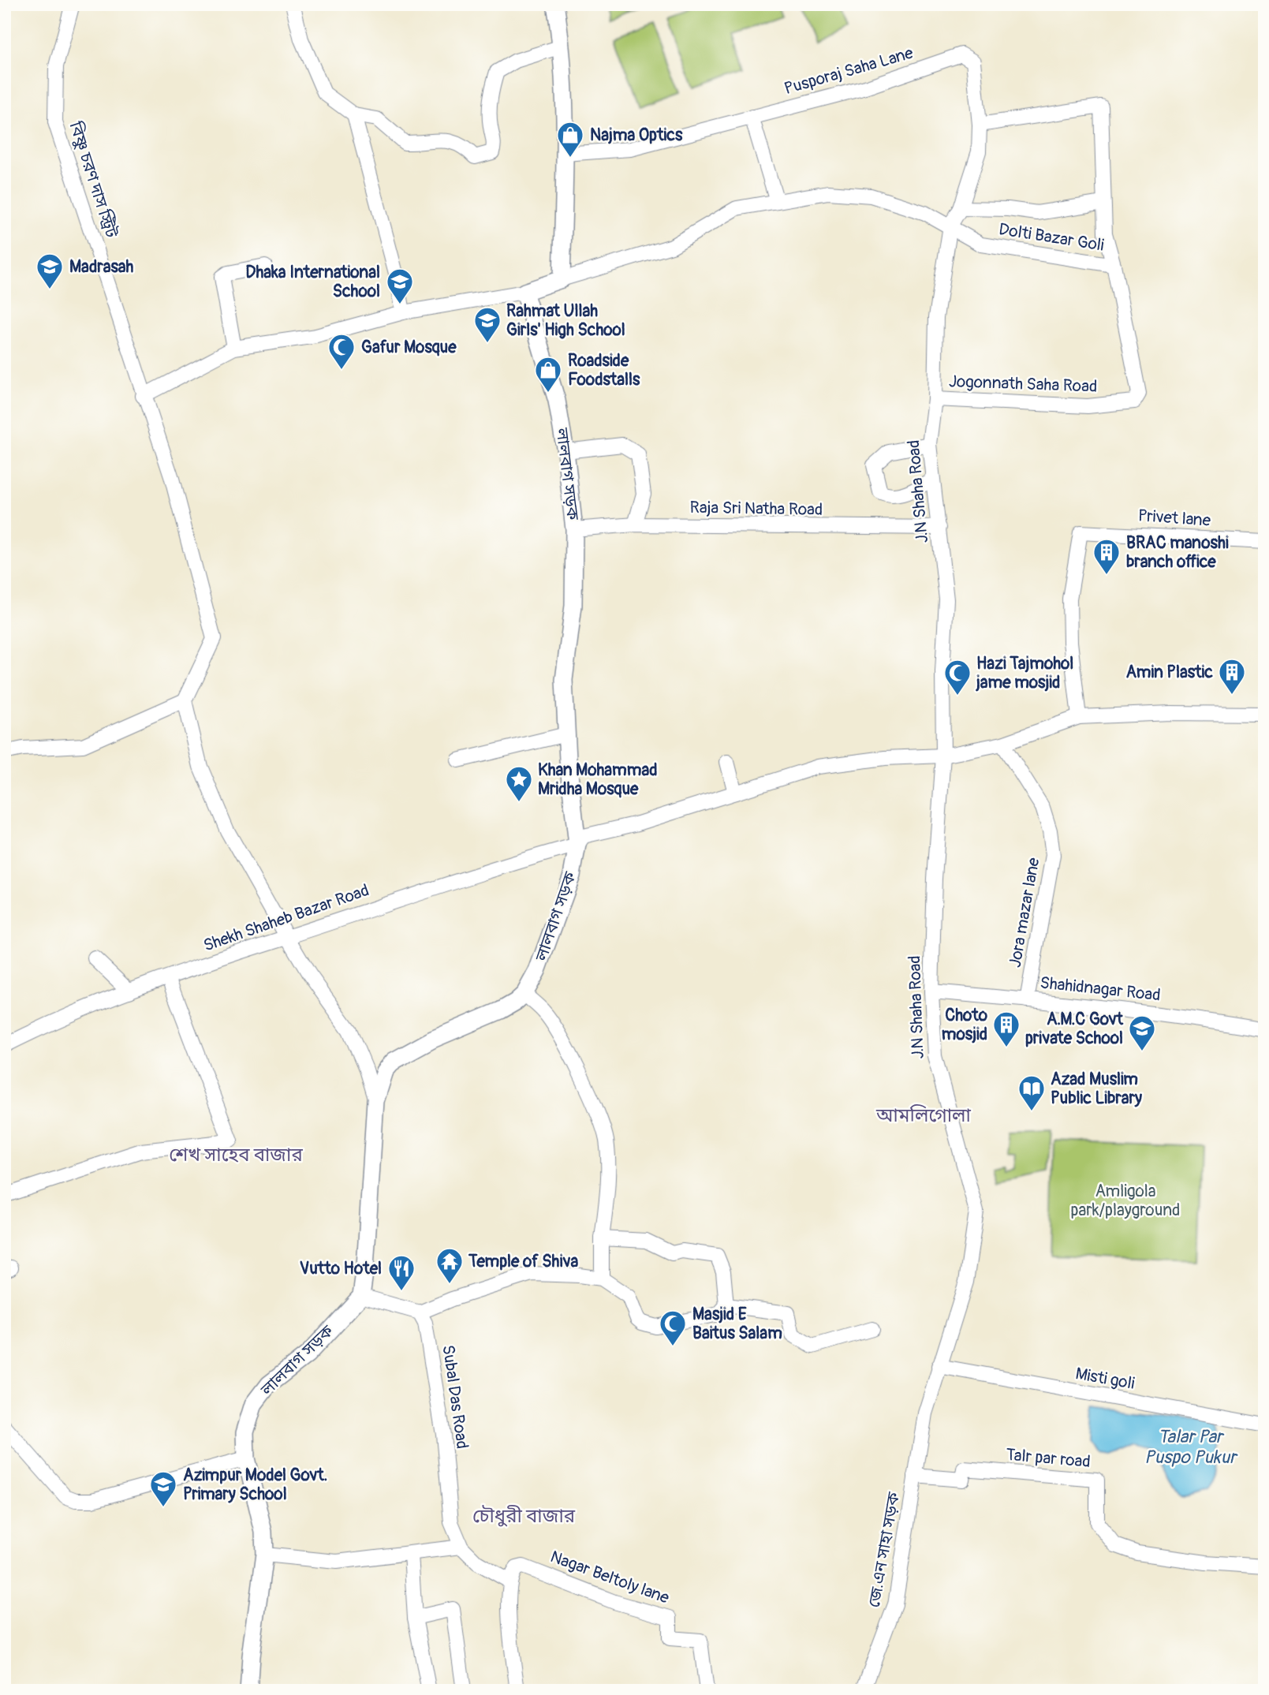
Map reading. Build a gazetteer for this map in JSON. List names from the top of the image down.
{
  "streets": {
    "street": [
      "Pusporaj Saha Lane",
      "বিষ্ণু চরণ দাস স্ট্রিট",
      "Dolti Bazar Goli",
      "Jogonnath Saha Road",
      "লালবাগ সড়ক",
      "J.N Shaha Road",
      "Raja Sri Natha Road",
      "Privet lane",
      "Jora mazar lane",
      "Shekh Shaheb Bazar Road",
      "Shahidnagar Road",
      "Misti goli",
      "Subal Das Road",
      "Talr par road",
      "জে.এন সাহা সড়ক",
      "Nagar Beltoly lane"
    ]
  },
  "crossings": [
    ["Pusporaj Saha Lane", "Dolti Bazar Goli"],
    ["Pusporaj Saha Lane", "J.N Shaha Road"],
    ["Dolti Bazar Goli", "Jogonnath Saha Road"],
    ["Dolti Bazar Goli", "J.N Shaha Road"],
    ["Jogonnath Saha Road", "J.N Shaha Road"],
    ["লালবাগ সড়ক", "Raja Sri Natha Road"],
    ["লালবাগ সড়ক", "Shekh Shaheb Bazar Road"],
    ["J.N Shaha Road", "Raja Sri Natha Road"],
    ["J.N Shaha Road", "Shahidnagar Road"],
    ["J.N Shaha Road", "Misti goli"],
    ["J.N Shaha Road", "Talr par road"],
    ["J.N Shaha Road", "জে.এন সাহা সড়ক"],
    ["Jora mazar lane", "Shahidnagar Road"],
    ["Subal Das Road", "Nagar Beltoly lane"],
    ["Talr par road", "জে.এন সাহা সড়ক"]
  ],
  "districts": ["আমলিগোলা", "শেখ সাহেব বাজার", "চৌধুরী বাজার"],
  "water": ["Talar Par Puspo Pukur"],
  "parks": ["Amligola park/playground"],
  "places": {
    "shop": ["Najma Optics", "Roadside Foodstalls"],
    "school or university": [
      "Madrasah",
      "Dhaka International School",
      "Rahmat Ullah Girls' High School",
      "A.M.C Govt private School",
      "Azimpur Model Govt. Primary School"
    ],
    "mosque": ["Gafur Mosque", "Hazi Tajmohol jame mosjid", "Masjid E Baitus Salam"],
    "building": ["BRAC manoshi branch office", "Amin Plastic", "Choto mosjid"],
    "place": ["Khan Mohammad Mridha Mosque"],
    "library": ["Azad Muslim Public Library"],
    "temple": ["Temple of Shiva"],
    "restaurant": ["Vutto Hotel"]
  }
}
